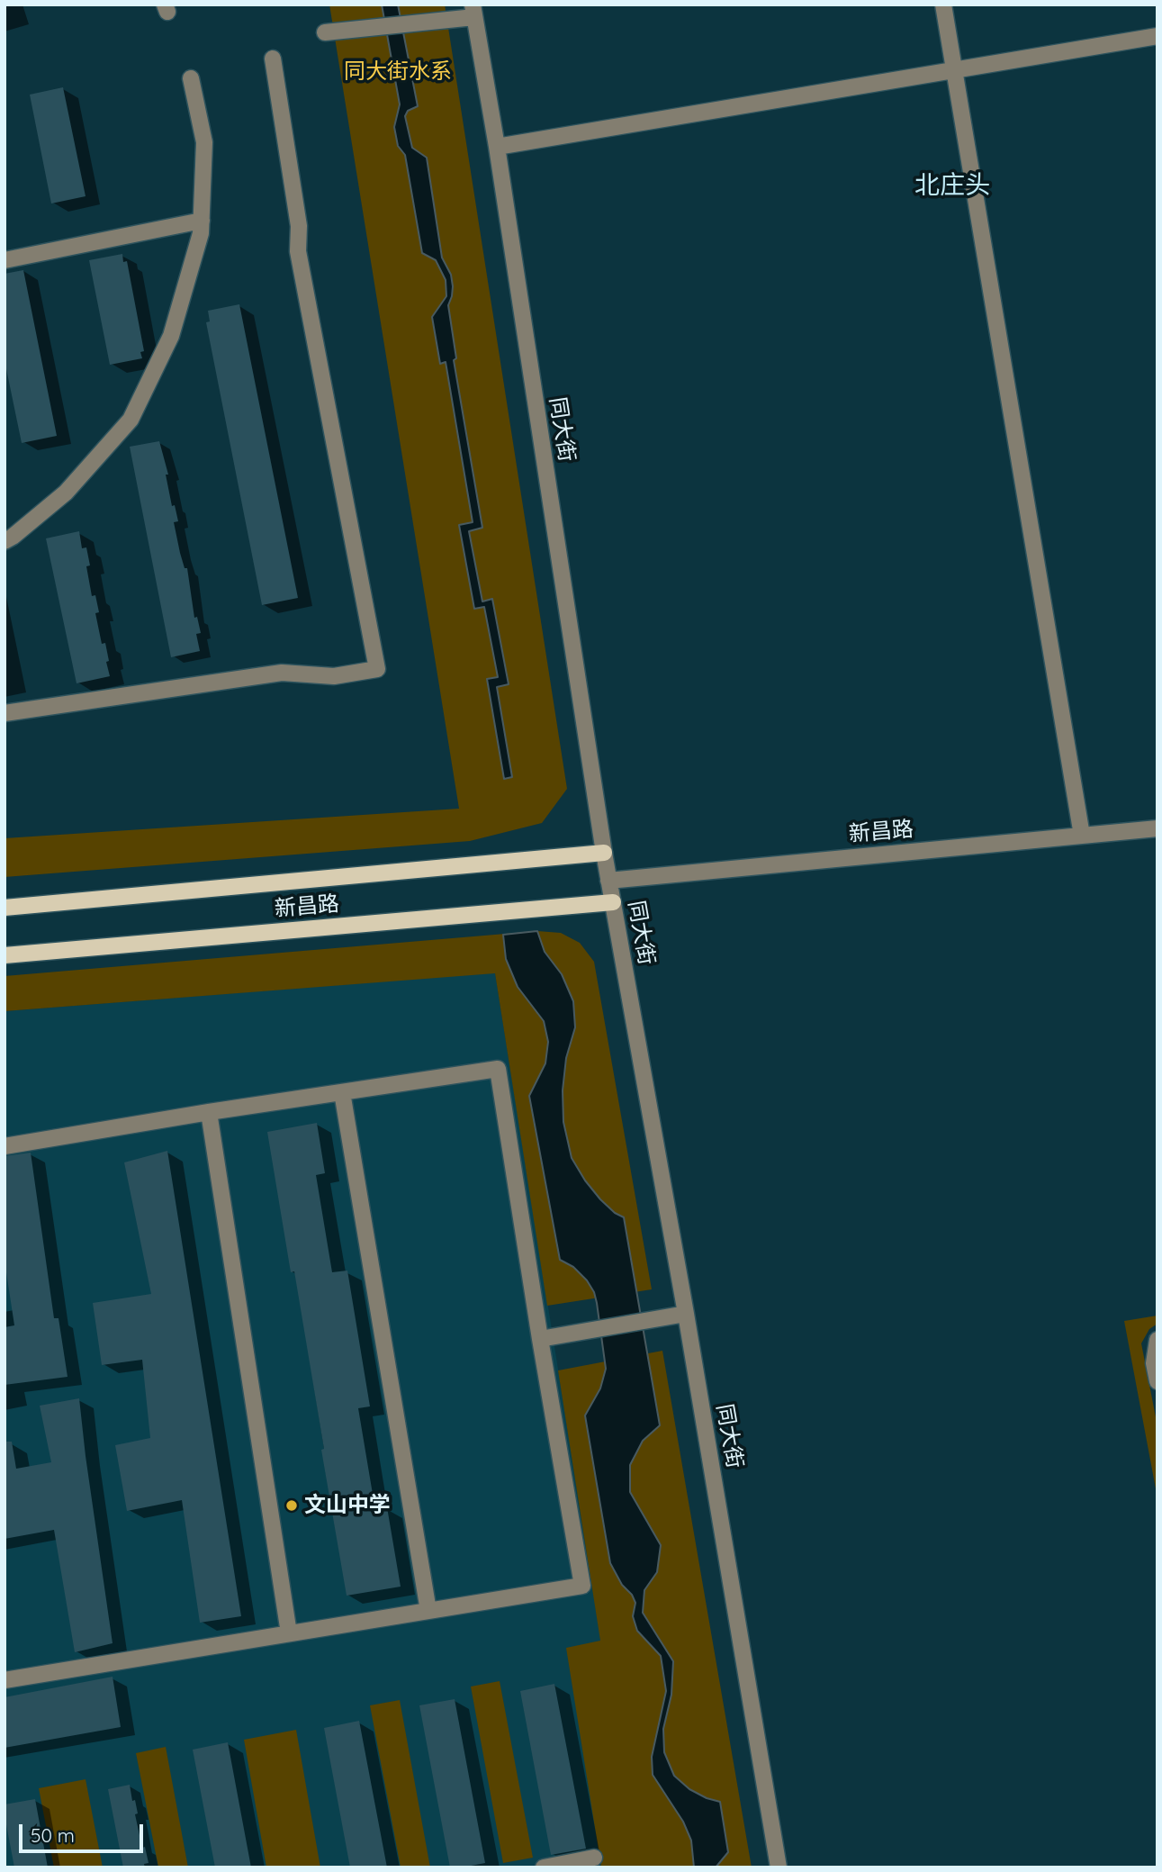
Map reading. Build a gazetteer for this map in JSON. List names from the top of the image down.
{
  "streets": {
    "main road": ["新昌路"],
    "street": ["同大街"]
  },
  "crossings": [
    ["同大街", "新昌路"]
  ],
  "districts": ["北庄头"],
  "parks": ["同大街水系"],
  "places": ["文山中学"],
  "scale_bar": "50 m"
}
